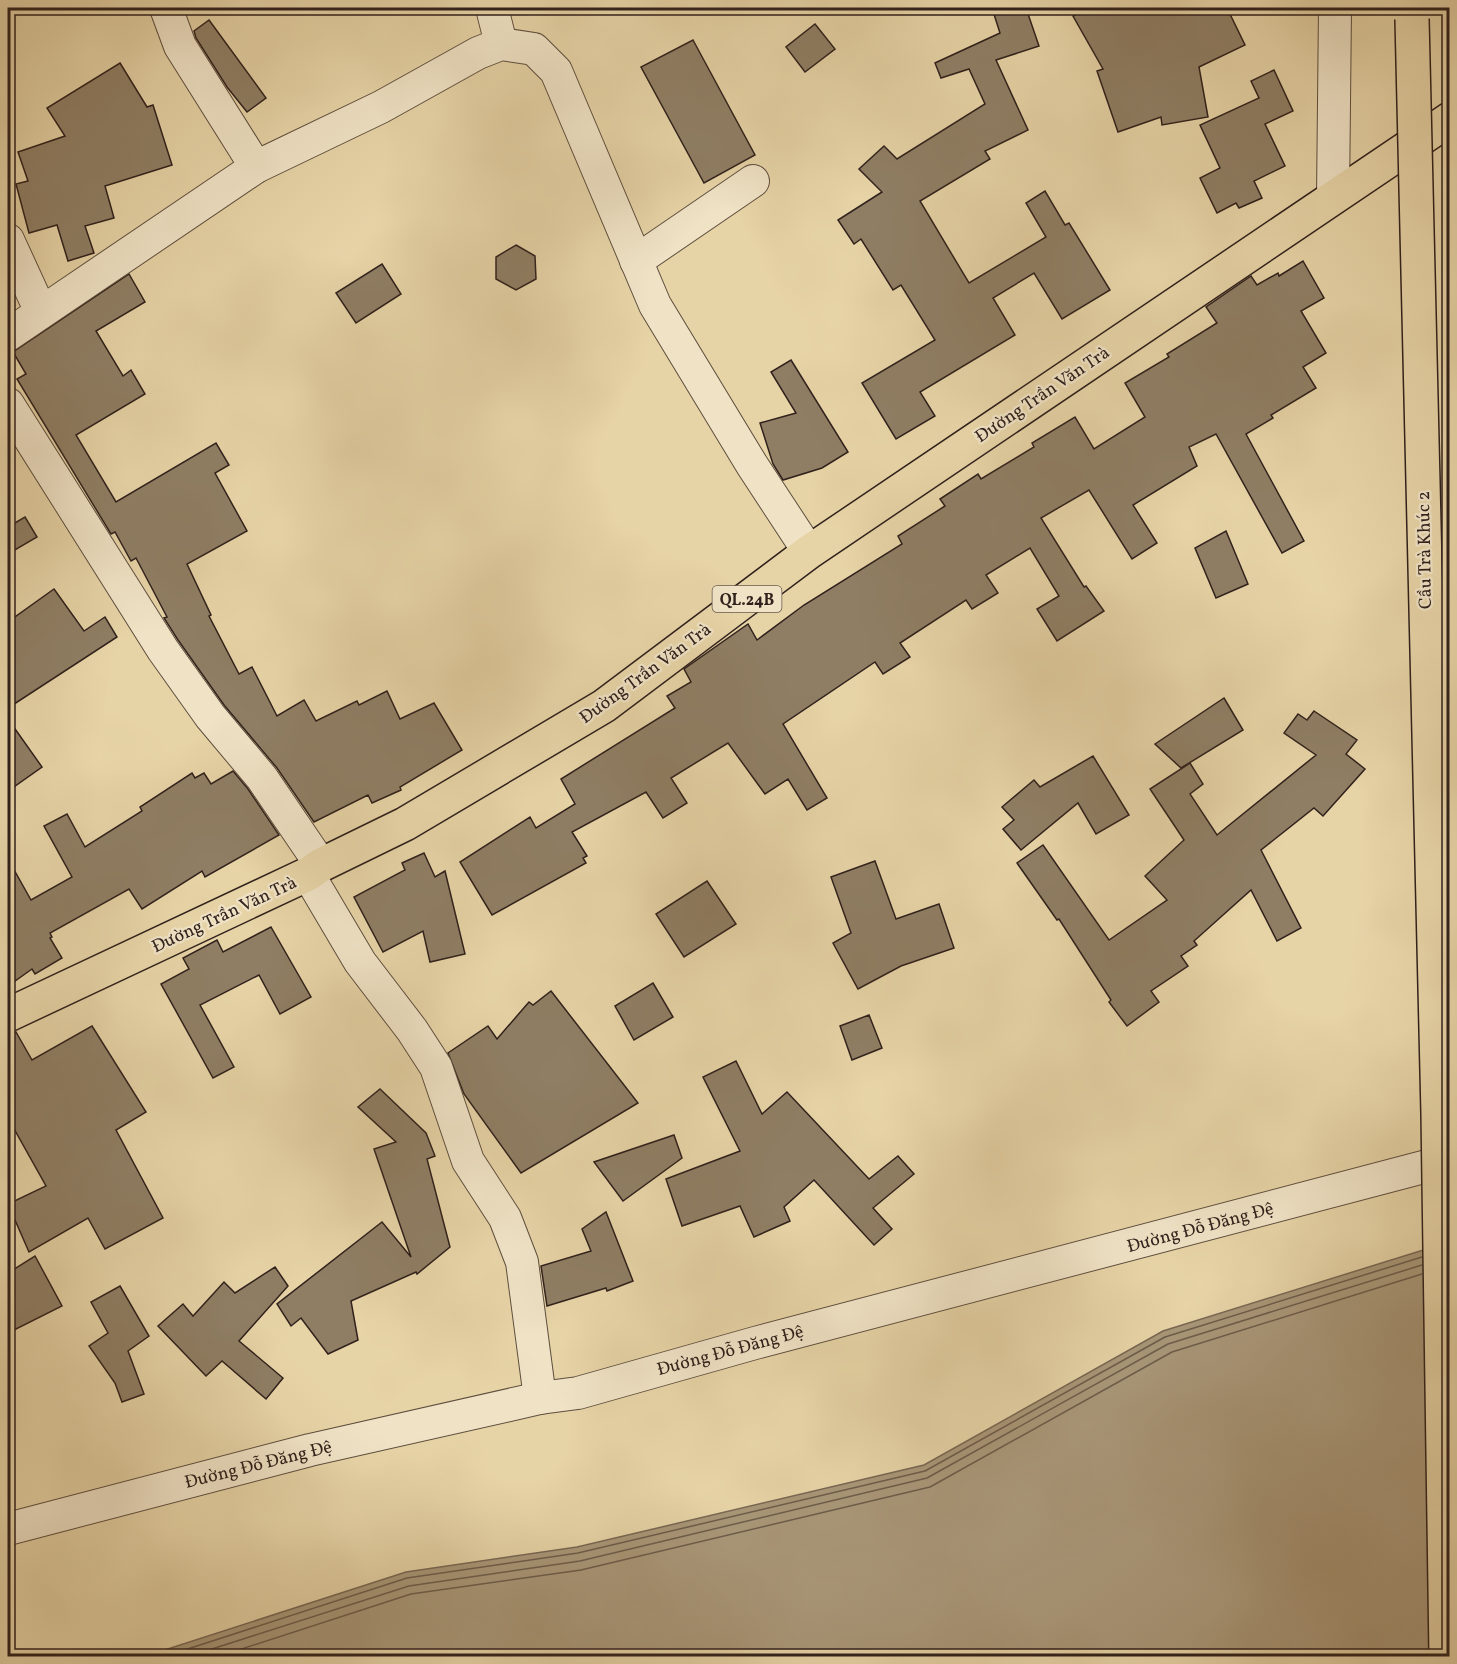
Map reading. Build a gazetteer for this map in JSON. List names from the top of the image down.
{
  "streets": {
    "main road": ["Đường Trần Văn Trà", "Cầu Trà Khúc 2", "QL.24B"],
    "street": ["Đường Đỗ Đăng Đệ"]
  }
}
